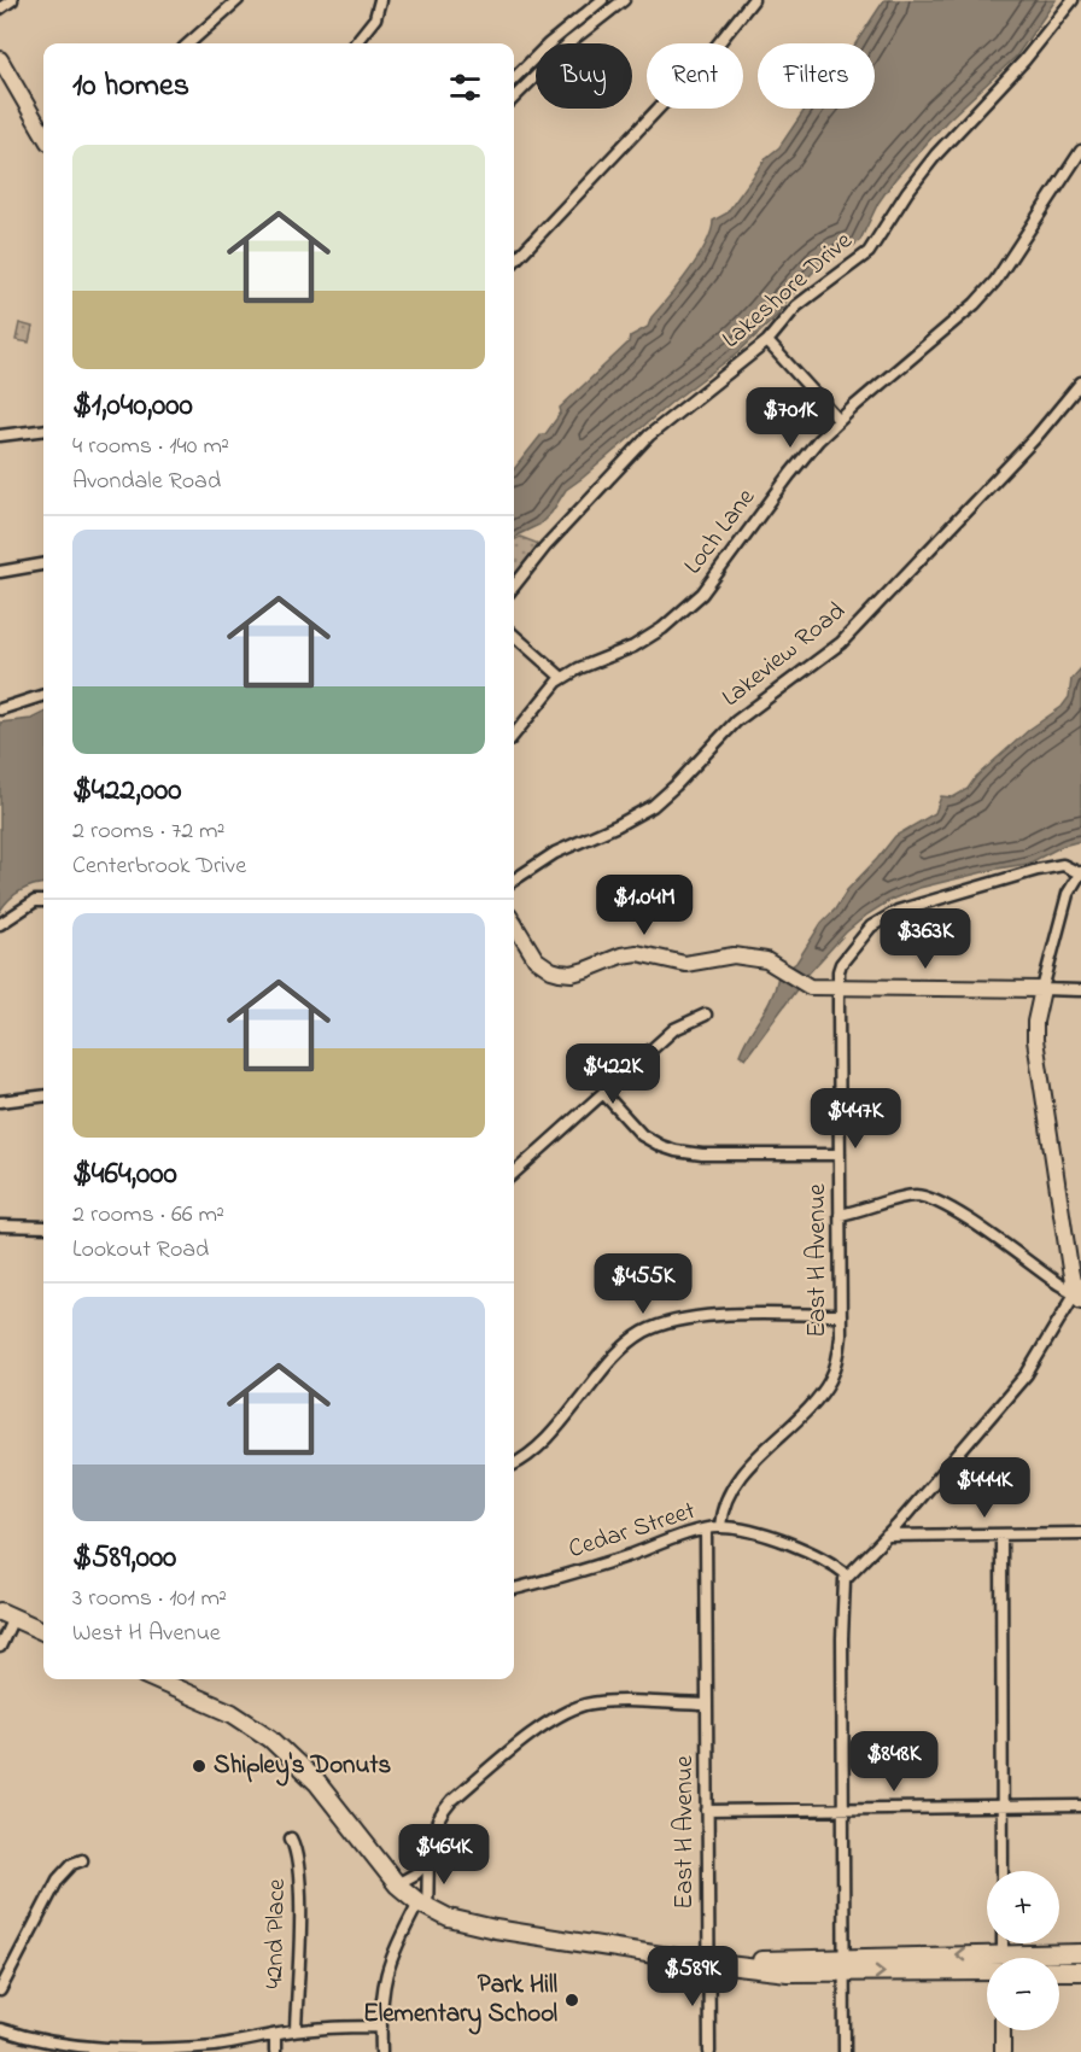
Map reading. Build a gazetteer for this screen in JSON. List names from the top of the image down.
{
  "streets": {
    "street": [
      "Lakeshore Drive",
      "Loch Lane",
      "Lakeview Road",
      "East H Avenue",
      "Cedar Street",
      "42nd Place"
    ]
  },
  "crossings": [
    ["East H Avenue", "Cedar Street"]
  ],
  "places": ["Shipley's Donuts", "Park Hill Elementary School"],
  "page": {
    "chip": ["Buy", "Rent", "Filters"],
    "heading": "10 homes",
    "list": [
      {
        "name": "$1,040,000",
        "note": "4 rooms · 140 m² · Avondale Road"
      },
      {
        "name": "$422,000",
        "note": "2 rooms · 72 m² · Centerbrook Drive"
      },
      {
        "name": "$464,000",
        "note": "2 rooms · 66 m² · Lookout Road"
      },
      {
        "name": "$589,000",
        "note": "3 rooms · 101 m² · West H Avenue"
      }
    ],
    "price": [
      "$701K",
      "$1.04M",
      "$363K",
      "$422K",
      "$447K",
      "$455K",
      "$444K",
      "$848K",
      "$464K",
      "$589K"
    ],
    "map_buttons": ["+", "−"]
  }
}
